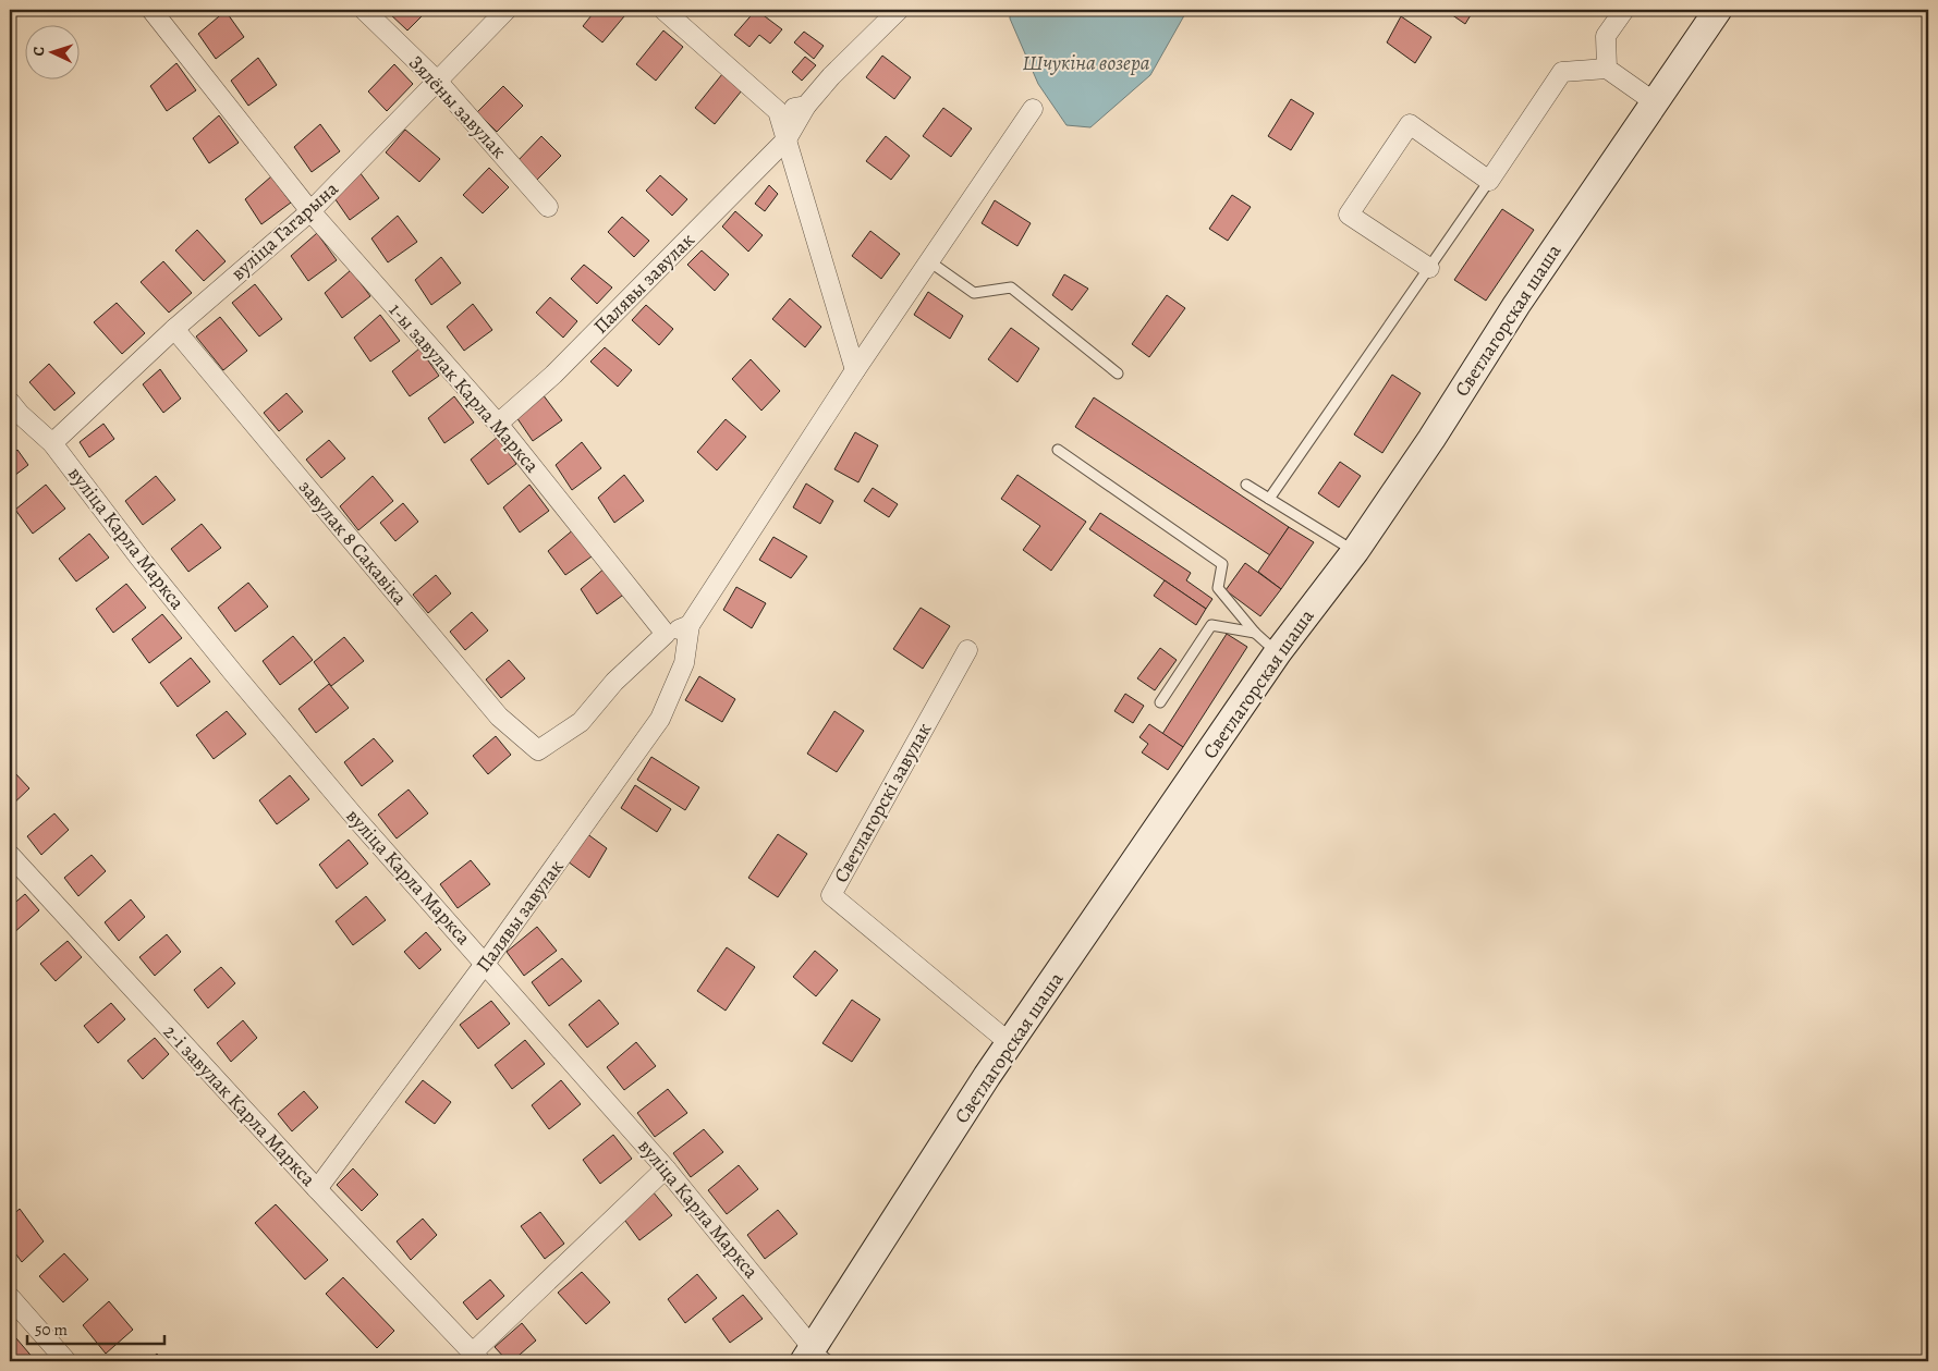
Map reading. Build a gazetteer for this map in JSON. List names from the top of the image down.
{
  "streets": {
    "main road": ["Светлагорская шаша"],
    "street": [
      "Зялёны завулак",
      "вуліца Гагарына",
      "Палявы завулак",
      "1-ы завулак Карла Маркса",
      "вуліца Карла Маркса",
      "завулак 8 Сакавіка",
      "Светлагорскі завулак",
      "2-і завулак Карла Маркса"
    ]
  },
  "crossings": [
    ["Зялёны завулак", "вуліца Гагарына"],
    ["вуліца Гагарына", "1-ы завулак Карла Маркса"],
    ["вуліца Гагарына", "вуліца Карла Маркса"],
    ["вуліца Гагарына", "завулак 8 Сакавіка"],
    ["Палявы завулак", "1-ы завулак Карла Маркса"],
    ["Палявы завулак", "вуліца Карла Маркса"],
    ["Палявы завулак", "2-і завулак Карла Маркса"],
    ["Светлагорская шаша", "вуліца Карла Маркса"],
    ["Светлагорская шаша", "Светлагорскі завулак"],
    ["1-ы завулак Карла Маркса", "завулак 8 Сакавіка"],
    ["вуліца Карла Маркса", "2-і завулак Карла Маркса"]
  ],
  "water": ["Шчукіна возера"],
  "scale_bar": "50 m",
  "north": "left"
}
